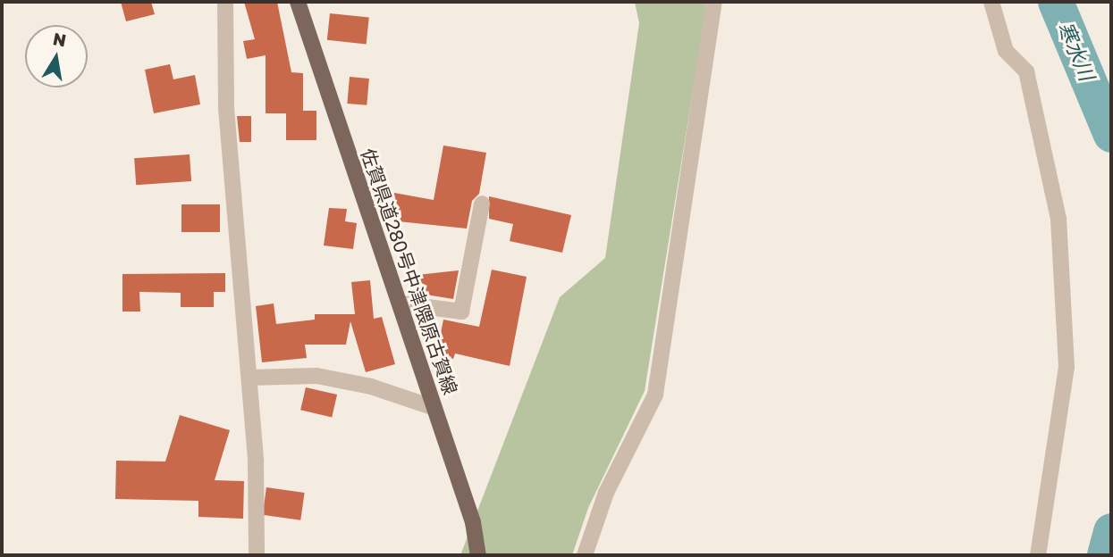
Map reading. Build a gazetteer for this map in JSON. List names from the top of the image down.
{
  "streets": {
    "main road": ["佐賀県道280号中津隈原古賀線"]
  },
  "water": ["寒水川"],
  "north": "top"
}
